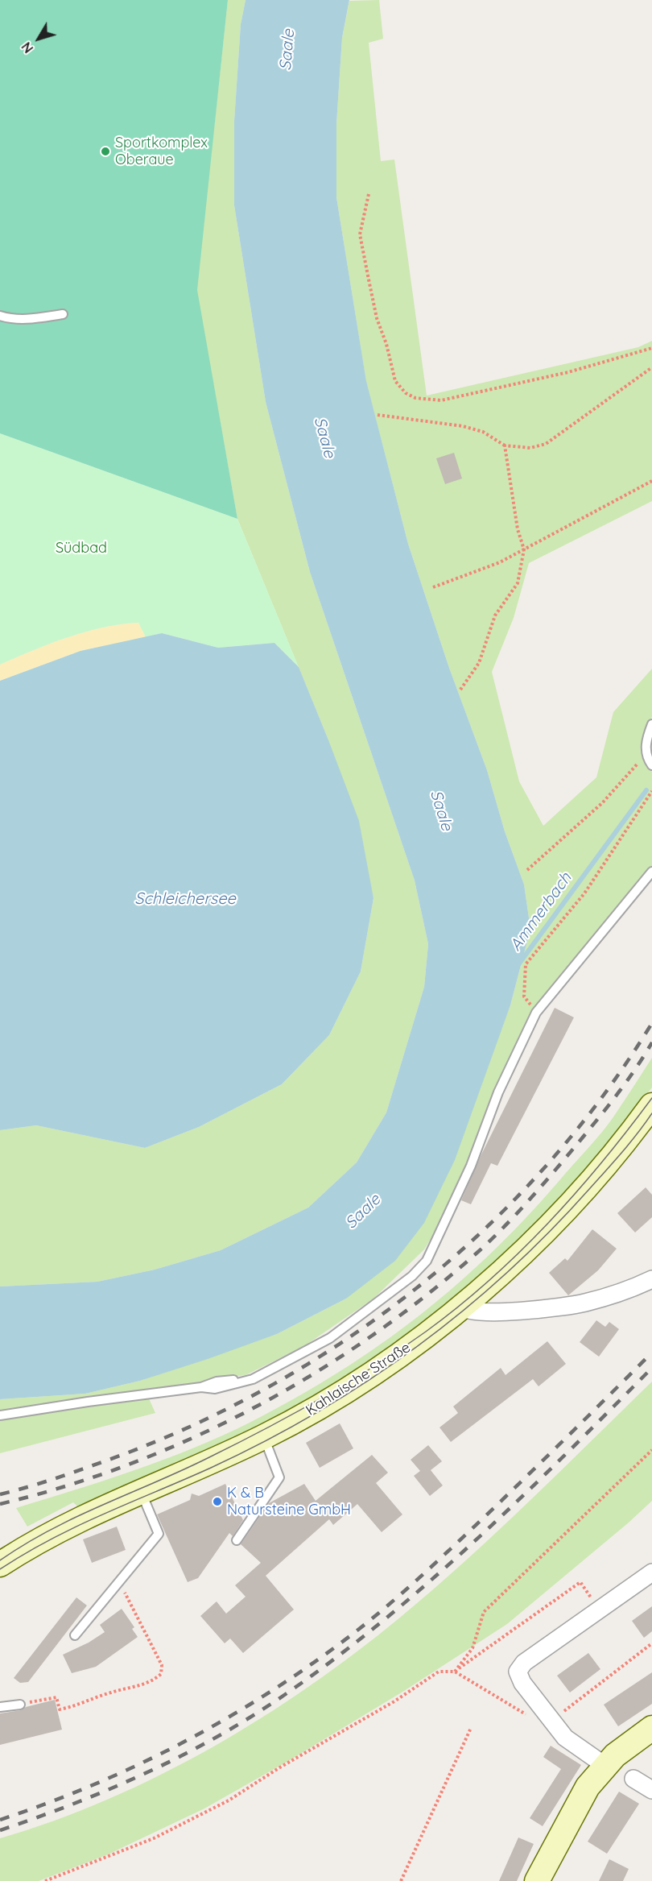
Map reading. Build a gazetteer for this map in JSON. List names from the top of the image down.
{
  "streets": {
    "main road": ["Kahlaische Straße"]
  },
  "water": ["Saale", "Schleichersee", "Ammerbach"],
  "parks": ["Südbad"],
  "places": ["Sportkomplex Oberaue", "K & B Natursteine GmbH"],
  "north": "bottom left"
}
